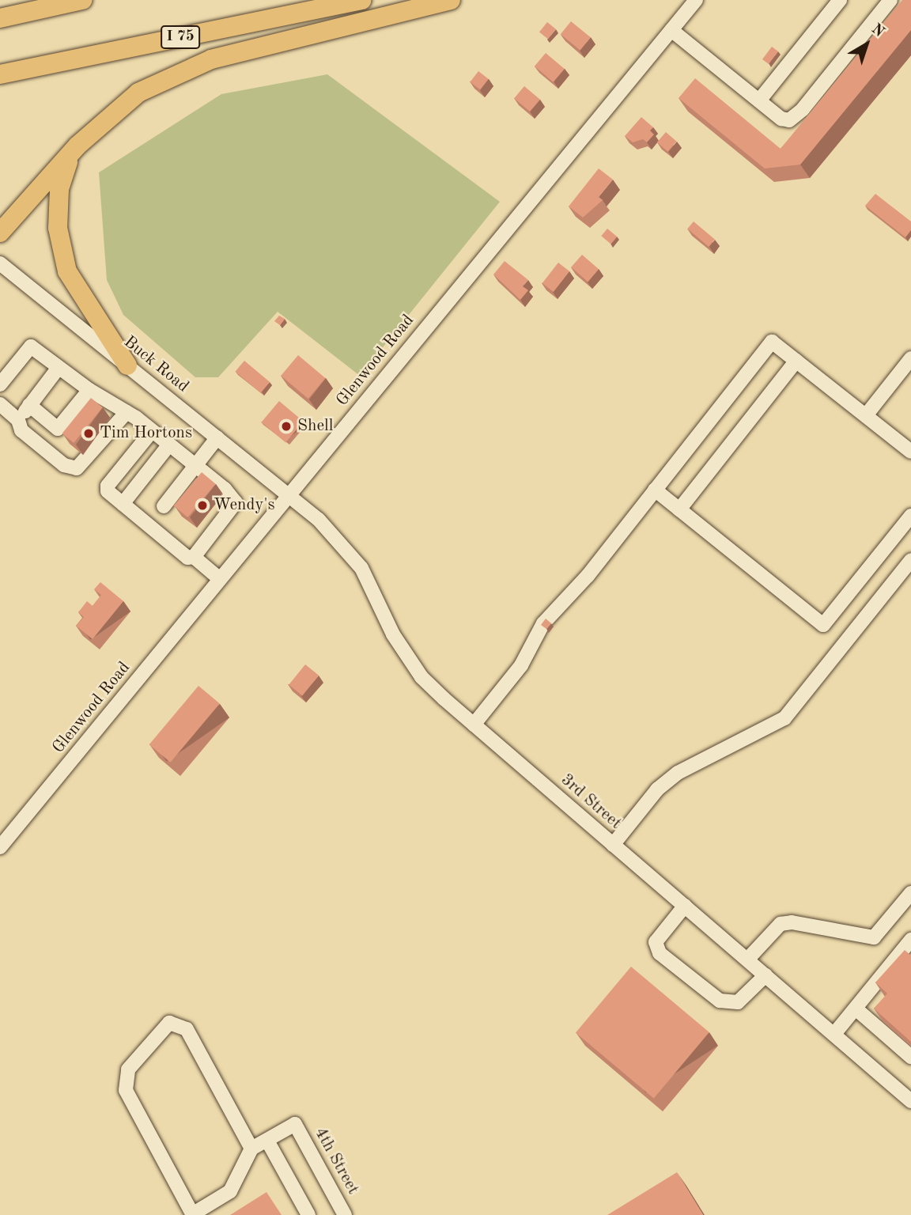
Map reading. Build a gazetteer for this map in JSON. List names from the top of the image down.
{
  "streets": {
    "highway": ["I 75"],
    "street": [
      "Glenwood Road",
      "Buck Road",
      "3rd Street",
      "4th Street"
    ]
  },
  "crossings": [
    ["Glenwood Road", "Buck Road"],
    ["Glenwood Road", "3rd Street"],
    ["Buck Road", "3rd Street"]
  ],
  "places": ["Shell", "Tim Hortons", "Wendy's"],
  "north": "top right"
}
